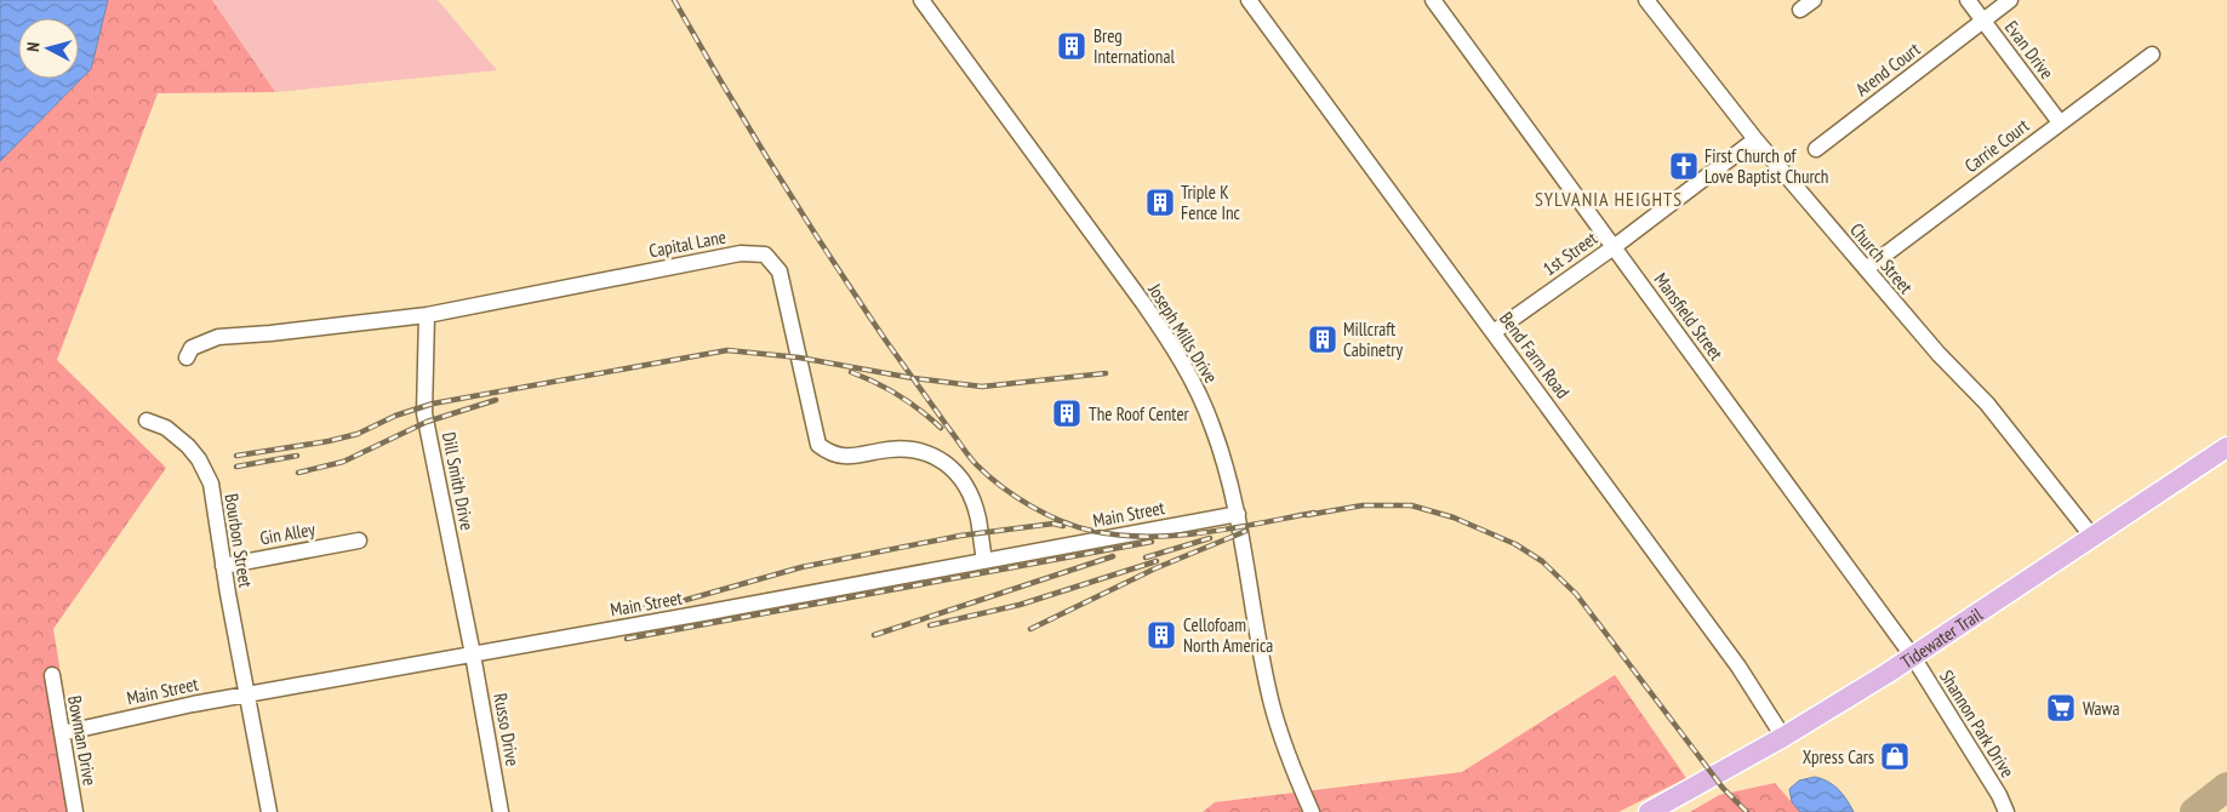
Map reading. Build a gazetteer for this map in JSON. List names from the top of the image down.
{
  "streets": {
    "main road": ["Tidewater Trail"],
    "street": [
      "Evan Drive",
      "Arend Court",
      "Carrie Court",
      "Capital Lane",
      "1st Street",
      "Church Street",
      "Mansfield Street",
      "Joseph Mills Drive",
      "Bend Farm Road",
      "Dill Smith Drive",
      "Main Street",
      "Gin Alley",
      "Bourbon Street",
      "Shannon Park Drive",
      "Russo Drive",
      "Bowman Drive"
    ]
  },
  "crossings": [
    ["Evan Drive", "Arend Court"],
    ["Evan Drive", "Carrie Court"],
    ["Carrie Court", "Church Street"],
    ["Capital Lane", "Dill Smith Drive"],
    ["Capital Lane", "Main Street"],
    ["1st Street", "Church Street"],
    ["1st Street", "Mansfield Street"],
    ["1st Street", "Bend Farm Road"],
    ["Church Street", "Tidewater Trail"],
    ["Mansfield Street", "Tidewater Trail"],
    ["Mansfield Street", "Shannon Park Drive"],
    ["Joseph Mills Drive", "Main Street"],
    ["Bend Farm Road", "Tidewater Trail"],
    ["Dill Smith Drive", "Main Street"],
    ["Dill Smith Drive", "Russo Drive"],
    ["Main Street", "Bourbon Street"],
    ["Main Street", "Russo Drive"],
    ["Main Street", "Bowman Drive"],
    ["Gin Alley", "Bourbon Street"],
    ["Tidewater Trail", "Shannon Park Drive"]
  ],
  "districts": ["SYLVANIA HEIGHTS"],
  "places": {
    "building": [
      "Breg International",
      "Triple K Fence Inc",
      "Millcraft Cabinetry",
      "The Roof Center",
      "Cellofoam North America"
    ],
    "church": ["First Church of Love Baptist Church"],
    "supermarket": ["Wawa"],
    "shop": ["Xpress Cars"]
  },
  "north": "left"
}
